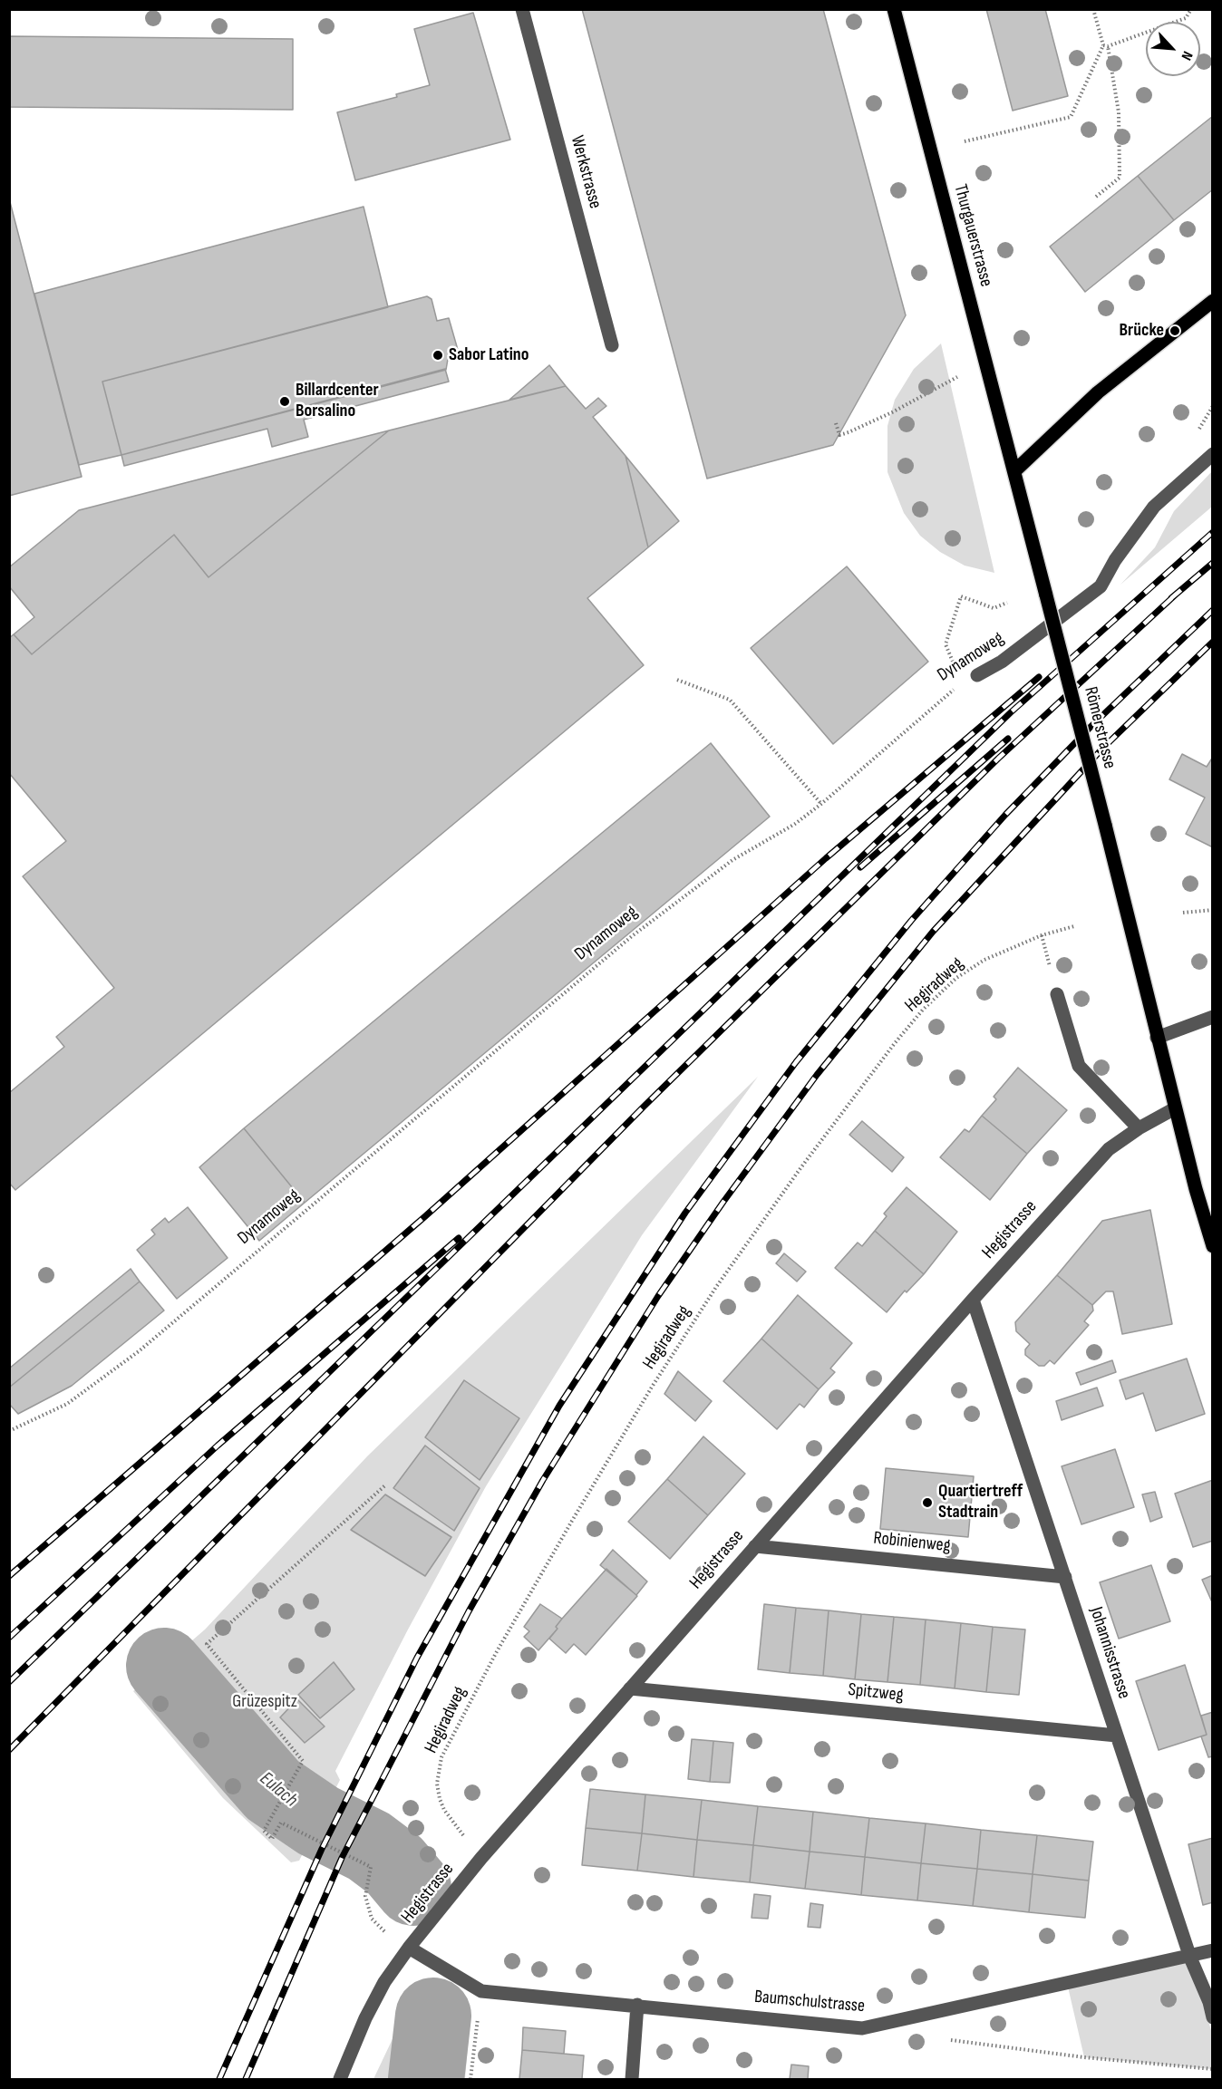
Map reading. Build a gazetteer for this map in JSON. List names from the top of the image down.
{
  "streets": {
    "main road": ["Thurgauerstrasse", "Römerstrasse"],
    "street": [
      "Werkstrasse",
      "Dynamoweg",
      "Hegistrasse",
      "Robinienweg",
      "Johannisstrasse",
      "Spitzweg",
      "Baumschulstrasse"
    ],
    "path": ["Hegiradweg"]
  },
  "crossings": [
    ["Thurgauerstrasse", "Römerstrasse"],
    ["Römerstrasse", "Hegistrasse"],
    ["Hegiradweg", "Hegistrasse"],
    ["Hegistrasse", "Robinienweg"],
    ["Hegistrasse", "Johannisstrasse"],
    ["Hegistrasse", "Spitzweg"],
    ["Hegistrasse", "Baumschulstrasse"],
    ["Robinienweg", "Johannisstrasse"],
    ["Johannisstrasse", "Spitzweg"],
    ["Johannisstrasse", "Baumschulstrasse"]
  ],
  "water": ["Eulach"],
  "parks": ["Grüzespitz"],
  "places": [
    "Brücke",
    "Sabor Latino",
    "Billardcenter Borsalino",
    "Quartiertreff Stadtrain"
  ],
  "north": "bottom right"
}
